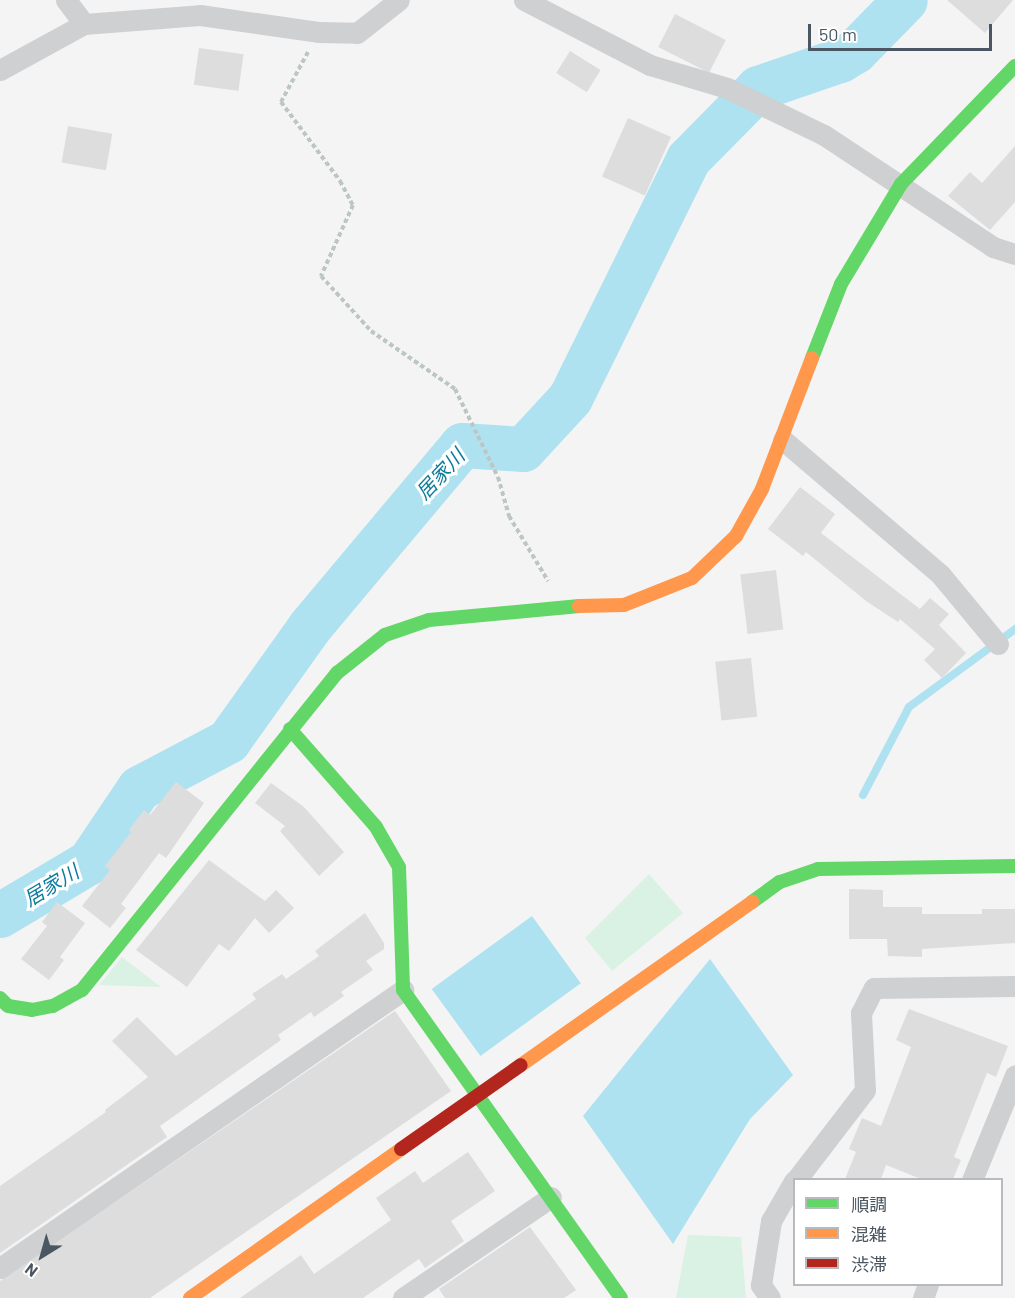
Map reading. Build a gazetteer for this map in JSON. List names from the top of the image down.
{
  "water": ["居家川"],
  "legend": ["順調", "混雑", "渋滞"],
  "scale_bar": "50 m",
  "north": "bottom left"
}
